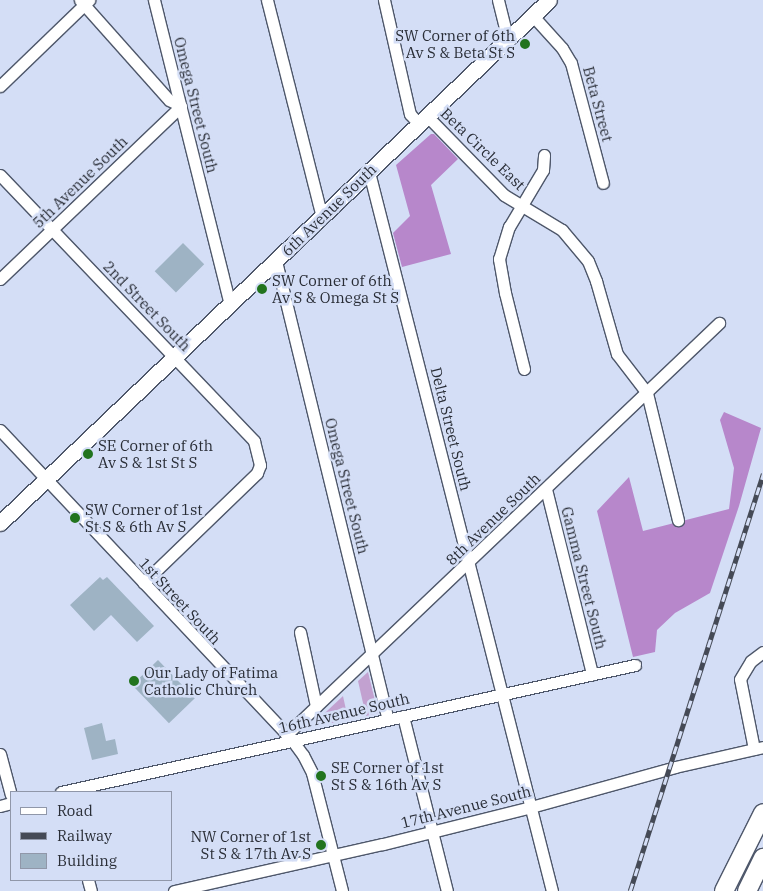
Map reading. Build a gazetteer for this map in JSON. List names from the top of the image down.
{
  "streets": {
    "main road": ["6th Avenue South"],
    "street": [
      "Beta Street",
      "Omega Street South",
      "Beta Circle East",
      "5th Avenue South",
      "2nd Street South",
      "Delta Street South",
      "8th Avenue South",
      "Gamma Street South",
      "1st Street South",
      "16th Avenue South",
      "17th Avenue South"
    ]
  },
  "crossings": [
    ["Beta Street", "6th Avenue South"],
    ["Omega Street South", "5th Avenue South"],
    ["Omega Street South", "6th Avenue South"],
    ["Omega Street South", "8th Avenue South"],
    ["Omega Street South", "16th Avenue South"],
    ["Beta Circle East", "6th Avenue South"],
    ["Beta Circle East", "8th Avenue South"],
    ["5th Avenue South", "2nd Street South"],
    ["6th Avenue South", "2nd Street South"],
    ["6th Avenue South", "Delta Street South"],
    ["6th Avenue South", "1st Street South"],
    ["2nd Street South", "1st Street South"],
    ["Delta Street South", "8th Avenue South"],
    ["Delta Street South", "16th Avenue South"],
    ["8th Avenue South", "Gamma Street South"],
    ["8th Avenue South", "1st Street South"],
    ["8th Avenue South", "16th Avenue South"],
    ["Gamma Street South", "16th Avenue South"],
    ["1st Street South", "16th Avenue South"],
    ["1st Street South", "17th Avenue South"]
  ],
  "places": [
    "SW Corner of 6th Av S & Beta St S",
    "SW Corner of 6th Av S & Omega St S",
    "SE Corner of 6th Av S & 1st St S",
    "SW Corner of 1st St S & 6th Av S",
    "Our Lady of Fatima Catholic Church",
    "SE Corner of 1st St S & 16th Av S",
    "NW Corner of 1st St S & 17th Av S"
  ],
  "legend": ["Road", "Railway", "Building"]
}
